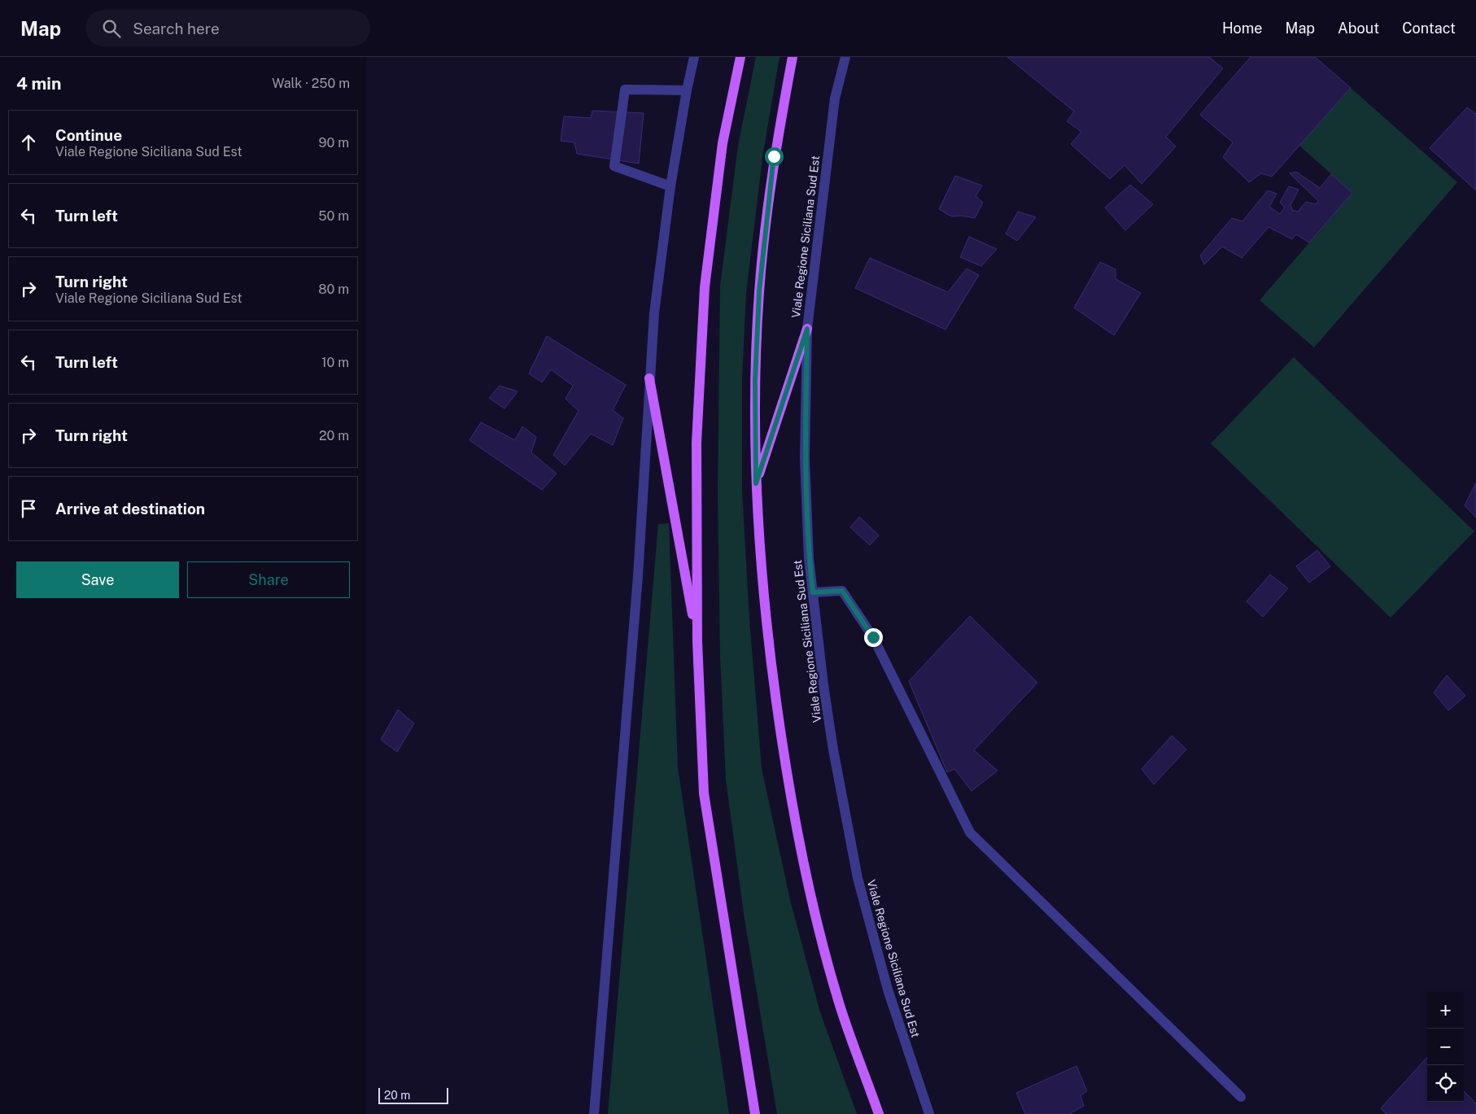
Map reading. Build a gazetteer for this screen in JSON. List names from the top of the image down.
{
  "streets": {
    "street": ["Viale Regione Siciliana Sud Est"]
  },
  "scale_bar": "20 m",
  "page": {
    "header": "Map",
    "search": "Search here",
    "nav": [
      "Home",
      "Map",
      "About",
      "Contact"
    ],
    "heading": ["4 min", "Walk · 250 m"],
    "list": [
      ["Continue", "Viale Regione Siciliana Sud Est", "90 m"],
      ["Turn left", "50 m"],
      ["Turn right", "Viale Regione Siciliana Sud Est", "80 m"],
      ["Turn left", "10 m"],
      ["Turn right", "20 m"],
      "Arrive at destination"
    ],
    "buttons": ["Save", "Share"],
    "map_buttons": ["+", "−"],
    "scale": "20 m"
  }
}
